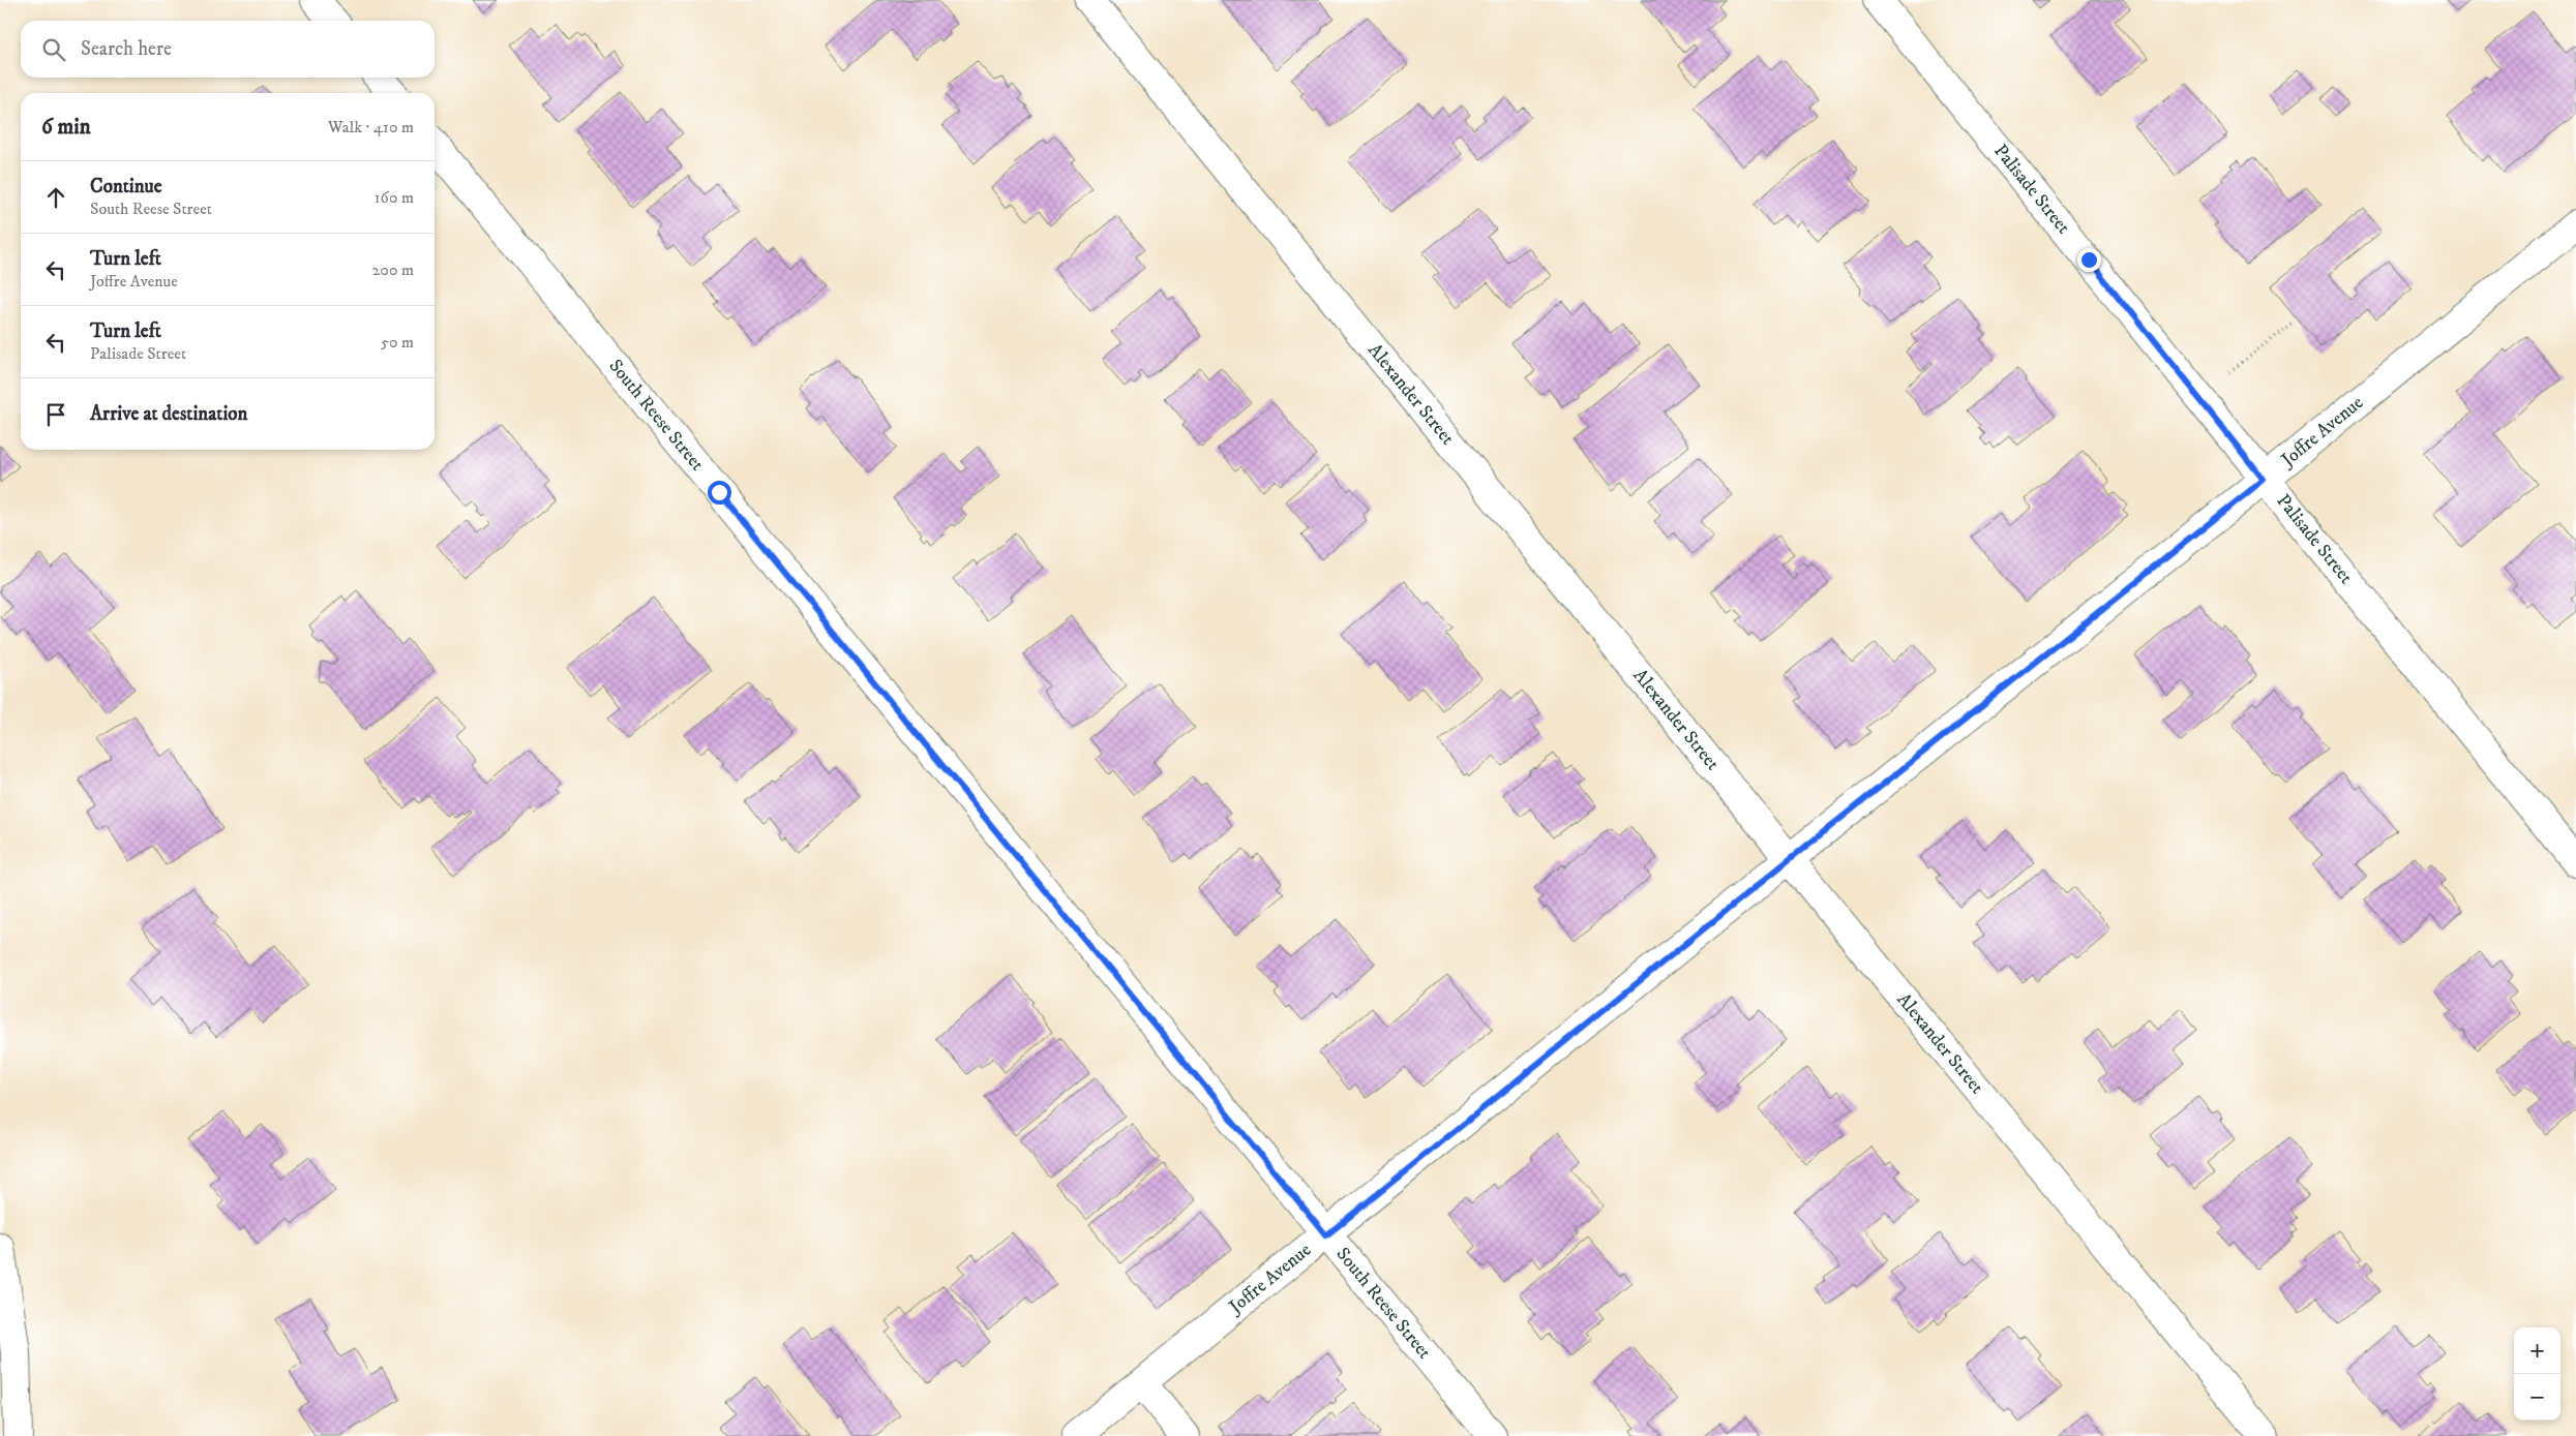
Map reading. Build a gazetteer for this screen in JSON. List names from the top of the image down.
{
  "streets": {
    "street": [
      "Palisade Street",
      "Alexander Street",
      "South Reese Street",
      "Joffre Avenue"
    ]
  },
  "crossings": [
    ["Palisade Street", "Joffre Avenue"],
    ["Alexander Street", "Joffre Avenue"],
    ["South Reese Street", "Joffre Avenue"]
  ],
  "page": {
    "search": "Search here",
    "heading": ["6 min", "Walk · 410 m"],
    "list": [
      ["Continue", "South Reese Street", "160 m"],
      ["Turn left", "Joffre Avenue", "200 m"],
      ["Turn left", "Palisade Street", "50 m"],
      "Arrive at destination"
    ],
    "map_buttons": ["+", "−"]
  }
}
